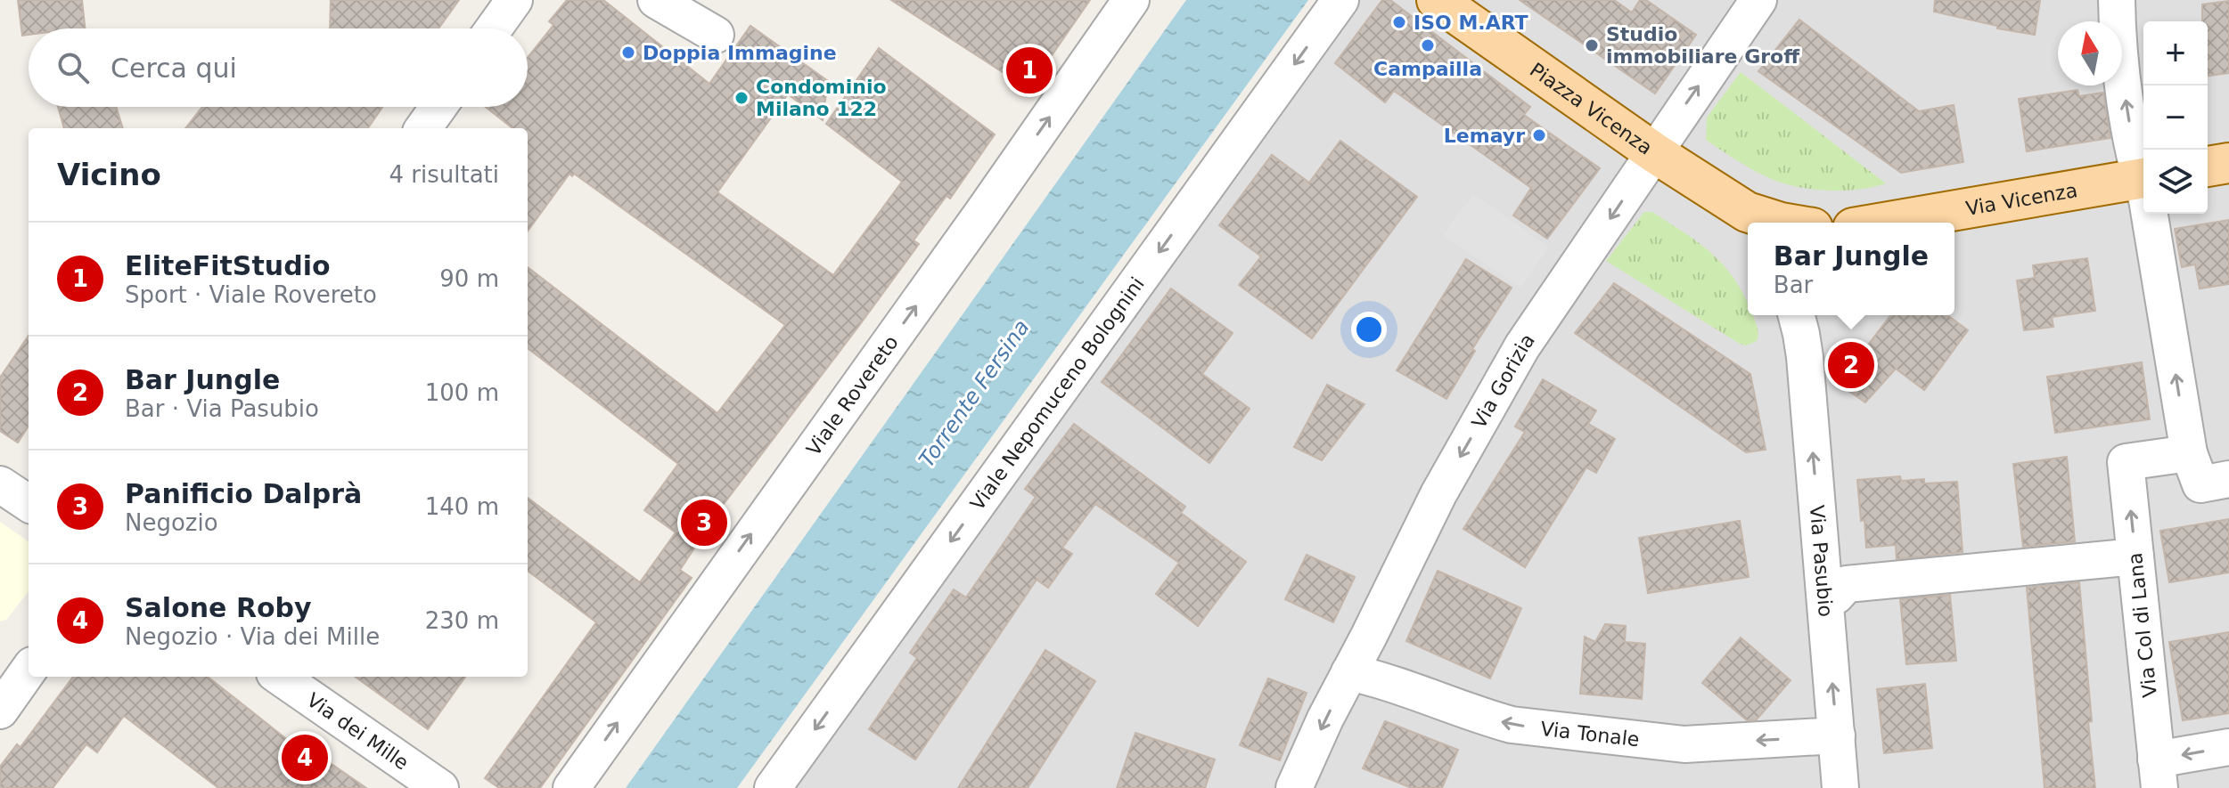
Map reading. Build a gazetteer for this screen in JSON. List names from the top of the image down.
{
  "streets": {
    "main road": ["Piazza Vicenza", "Via Vicenza"],
    "street": [
      "Via Gorizia",
      "Viale Nepomuceno Bolognini",
      "Viale Rovereto",
      "Via Pasubio",
      "Via Col di Lana",
      "Via dei Mille",
      "Via Tonale"
    ]
  },
  "crossings": [
    ["Piazza Vicenza", "Via Gorizia"],
    ["Via Gorizia", "Via Tonale"],
    ["Via Pasubio", "Via Tonale"]
  ],
  "one_way": [
    "Viale Nepomuceno Bolognini",
    "Viale Rovereto",
    "Via Pasubio",
    "Via Tonale"
  ],
  "water": ["Torrente Fersina"],
  "places": [
    "ISO M.ART",
    "Campailla",
    "Studio immobiliare Groff",
    "Doppia Immagine",
    "Condominio Milano 122",
    "Lemayr"
  ],
  "north": "top",
  "page": {
    "map_buttons": ["+", "−"],
    "search": "Cerca qui",
    "pins": [
      "1",
      "2",
      "3",
      "4"
    ],
    "heading": ["Vicino", "4 risultati"],
    "list": [
      {
        "mark": "1",
        "name": "EliteFitStudio",
        "note": "Sport · Viale Rovereto",
        "value": "90 m"
      },
      {
        "mark": "2",
        "name": "Bar Jungle",
        "note": "Bar · Via Pasubio",
        "value": "100 m"
      },
      {
        "mark": "3",
        "name": "Panificio Dalprà",
        "note": "Negozio",
        "value": "140 m"
      },
      {
        "mark": "4",
        "name": "Salone Roby",
        "note": "Negozio · Via dei Mille",
        "value": "230 m"
      }
    ],
    "popup": ["Bar Jungle", "Bar"]
  }
}
